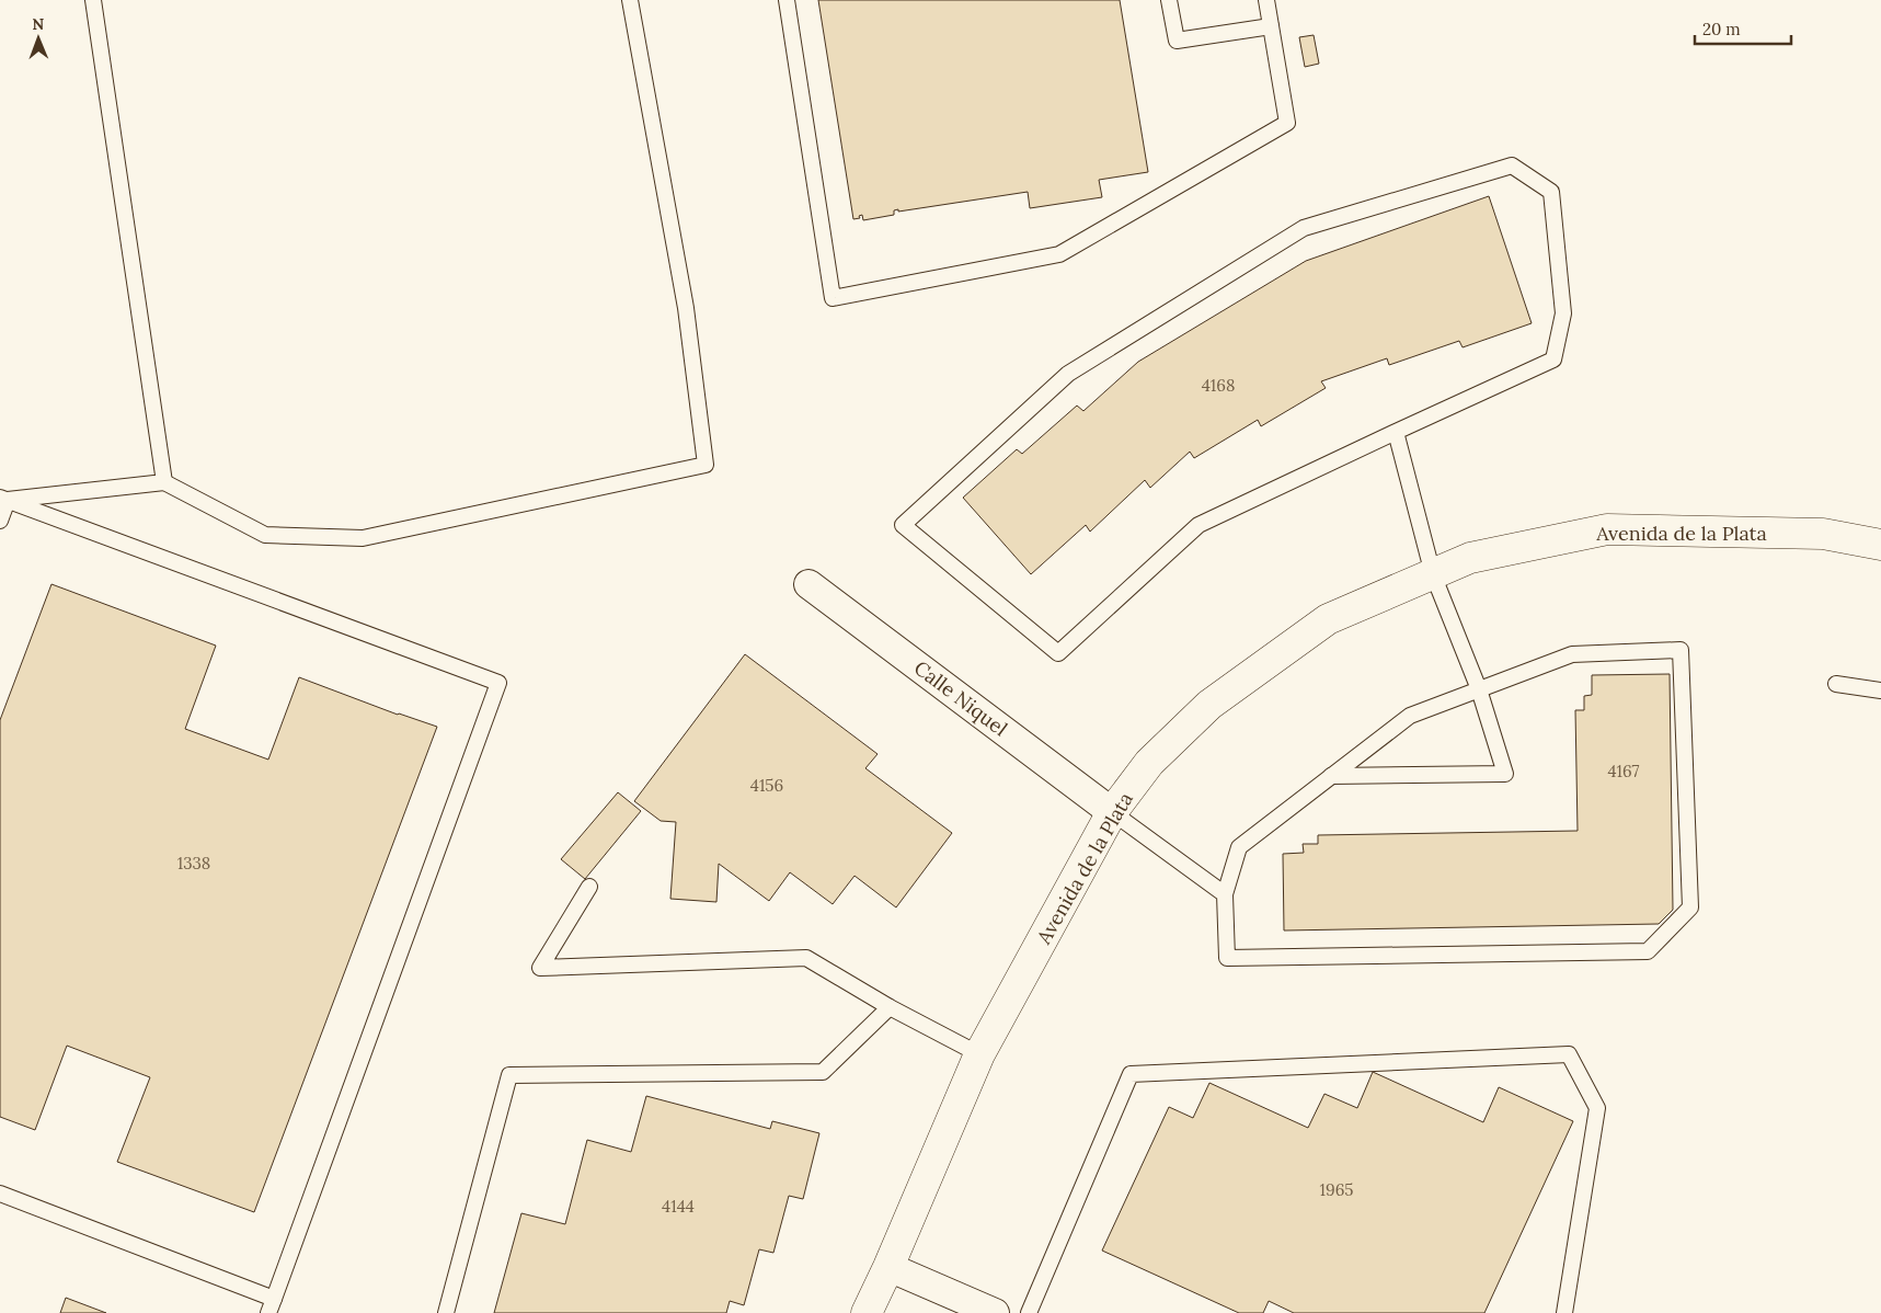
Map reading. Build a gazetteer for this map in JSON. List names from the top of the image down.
{
  "streets": {
    "street": ["Avenida de la Plata", "Calle Niquel"]
  },
  "crossings": [
    ["Avenida de la Plata", "Calle Niquel"]
  ],
  "house_numbers": [
    "4168",
    "4167",
    "4156",
    "1338",
    "1965",
    "4144"
  ],
  "scale_bar": "20 m",
  "north": "top"
}
